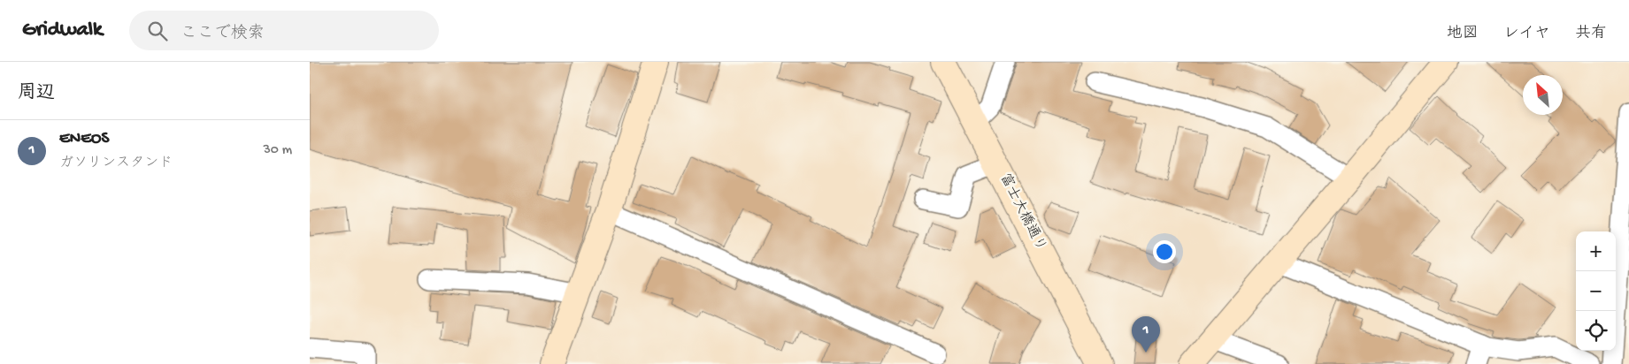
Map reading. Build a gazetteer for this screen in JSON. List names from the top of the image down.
{
  "streets": {
    "street": ["富士大橋通り"]
  },
  "north": "top left",
  "page": {
    "header": "Gridwalk",
    "search": "ここで検索",
    "nav": ["地図", "レイヤ", "共有"],
    "heading": "周辺",
    "list": [
      {
        "mark": "1",
        "name": "ENEOS",
        "note": "ガソリンスタンド",
        "value": "30 m"
      }
    ],
    "map_buttons": ["+", "−"],
    "pins": "1"
  }
}
